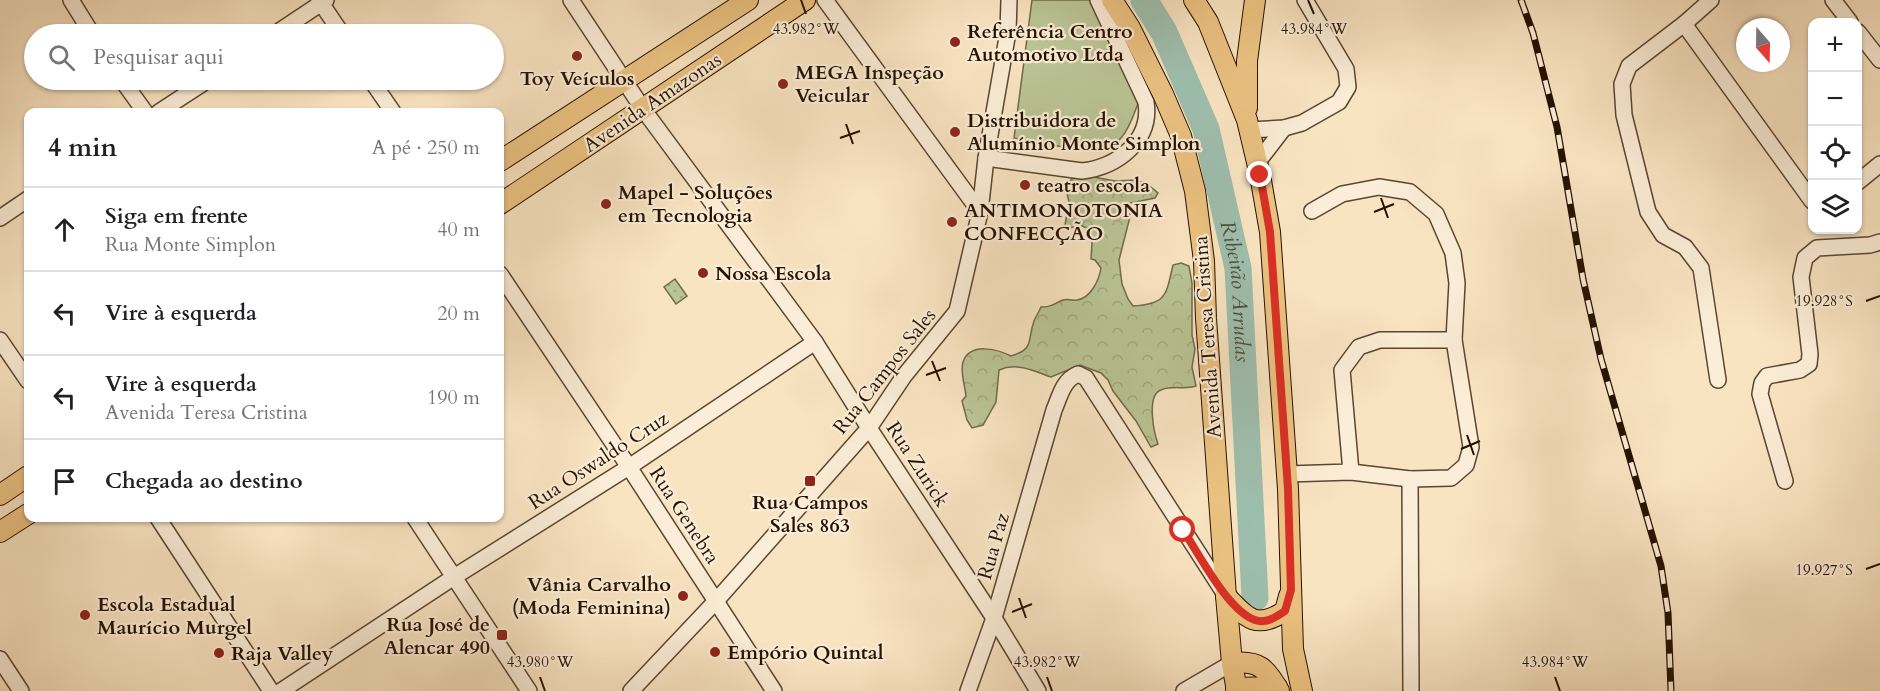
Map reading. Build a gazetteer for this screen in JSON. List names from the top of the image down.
{
  "streets": {
    "main road": ["Avenida Amazonas", "Avenida Teresa Cristina"],
    "street": [
      "Rua Campos Sales",
      "Rua Oswaldo Cruz",
      "Rua Zurick",
      "Rua Genebra",
      "Rua Paz"
    ]
  },
  "crossings": [
    ["Avenida Amazonas", "Rua Zurick"],
    ["Avenida Teresa Cristina", "Rua Paz"],
    ["Rua Campos Sales", "Rua Zurick"],
    ["Rua Campos Sales", "Rua Genebra"],
    ["Rua Oswaldo Cruz", "Rua Zurick"],
    ["Rua Oswaldo Cruz", "Rua Genebra"],
    ["Rua Zurick", "Rua Paz"]
  ],
  "water": ["Ribeirão Arrudas"],
  "places": {
    "other": [
      "Referência Centro Automotivo Ltda",
      "Toy Veículos",
      "MEGA Inspeção Veicular",
      "Distribuidora de Alumínio Monte Simplon",
      "teatro escola",
      "Mapel - Soluções em Tecnologia",
      "ANTIMONOTONIA CONFECÇÃO",
      "Nossa Escola",
      "Vânia Carvalho (Moda Feminina)",
      "Escola Estadual Maurício Murgel",
      "Empório Quintal",
      "Raja Valley"
    ],
    "transit": ["Rua Campos Sales 863", "Rua José de Alencar 490"]
  },
  "north": "bottom",
  "page": {
    "map_buttons": ["+", "−"],
    "search": "Pesquisar aqui",
    "heading": ["4 min", "A pé · 250 m"],
    "list": [
      ["Siga em frente", "Rua Monte Simplon", "40 m"],
      ["Vire à esquerda", "20 m"],
      ["Vire à esquerda", "Avenida Teresa Cristina", "190 m"],
      "Chegada ao destino"
    ]
  },
  "coordinates": [
    "43.982°W",
    "43.984°W",
    "19.928°S",
    "19.927°S",
    "43.980°W"
  ]
}
